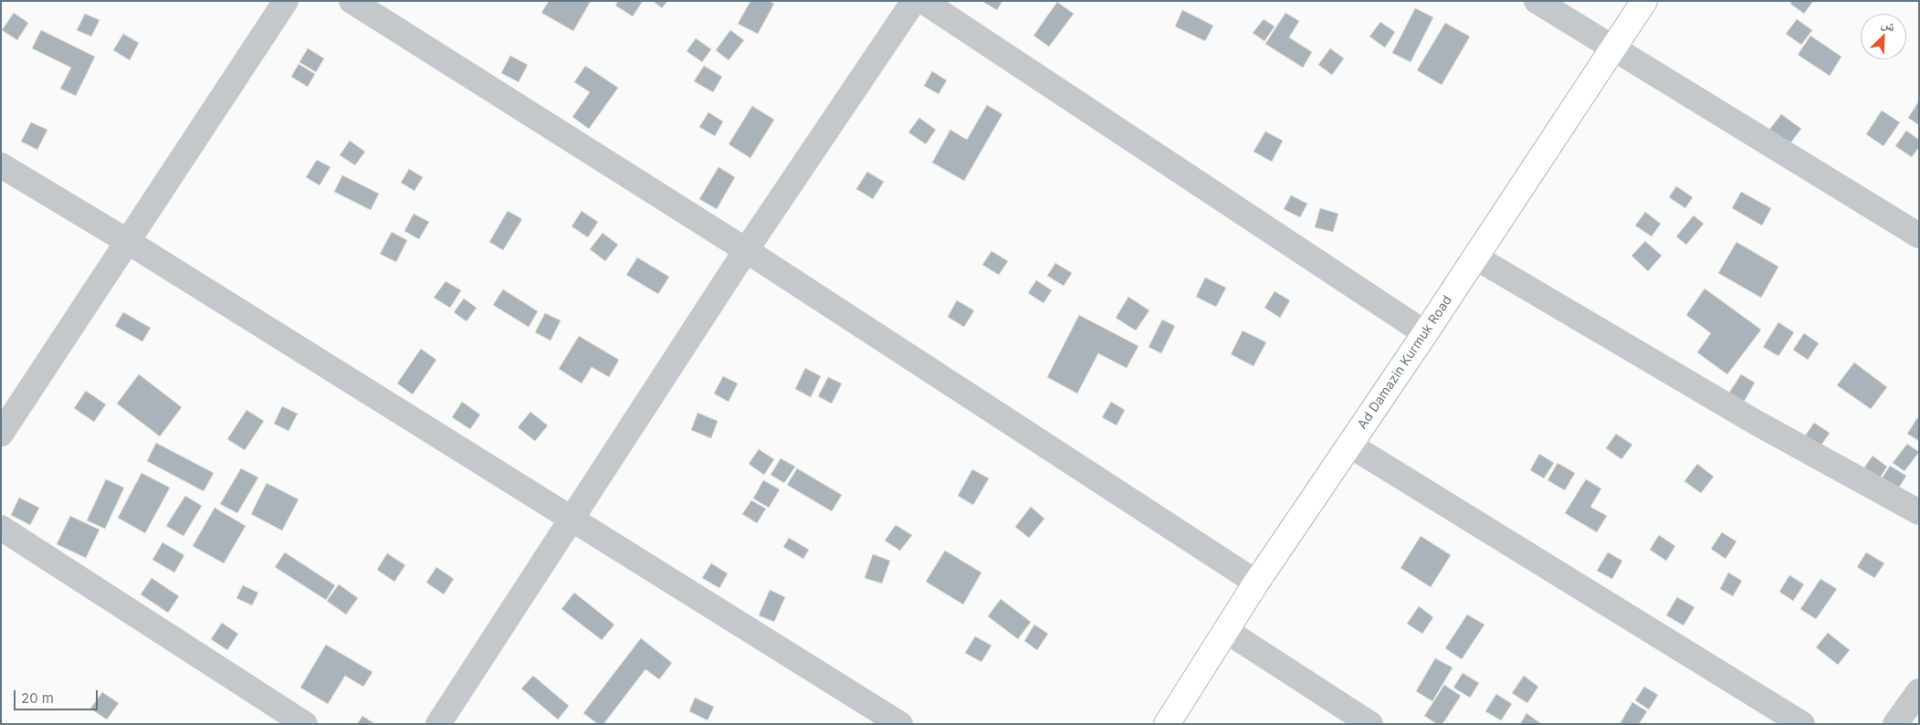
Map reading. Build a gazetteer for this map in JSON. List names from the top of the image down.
{
  "streets": {
    "highway": ["Ad Damazin Kurmuk Road"]
  },
  "scale_bar": "20 m",
  "north": "top right"
}
